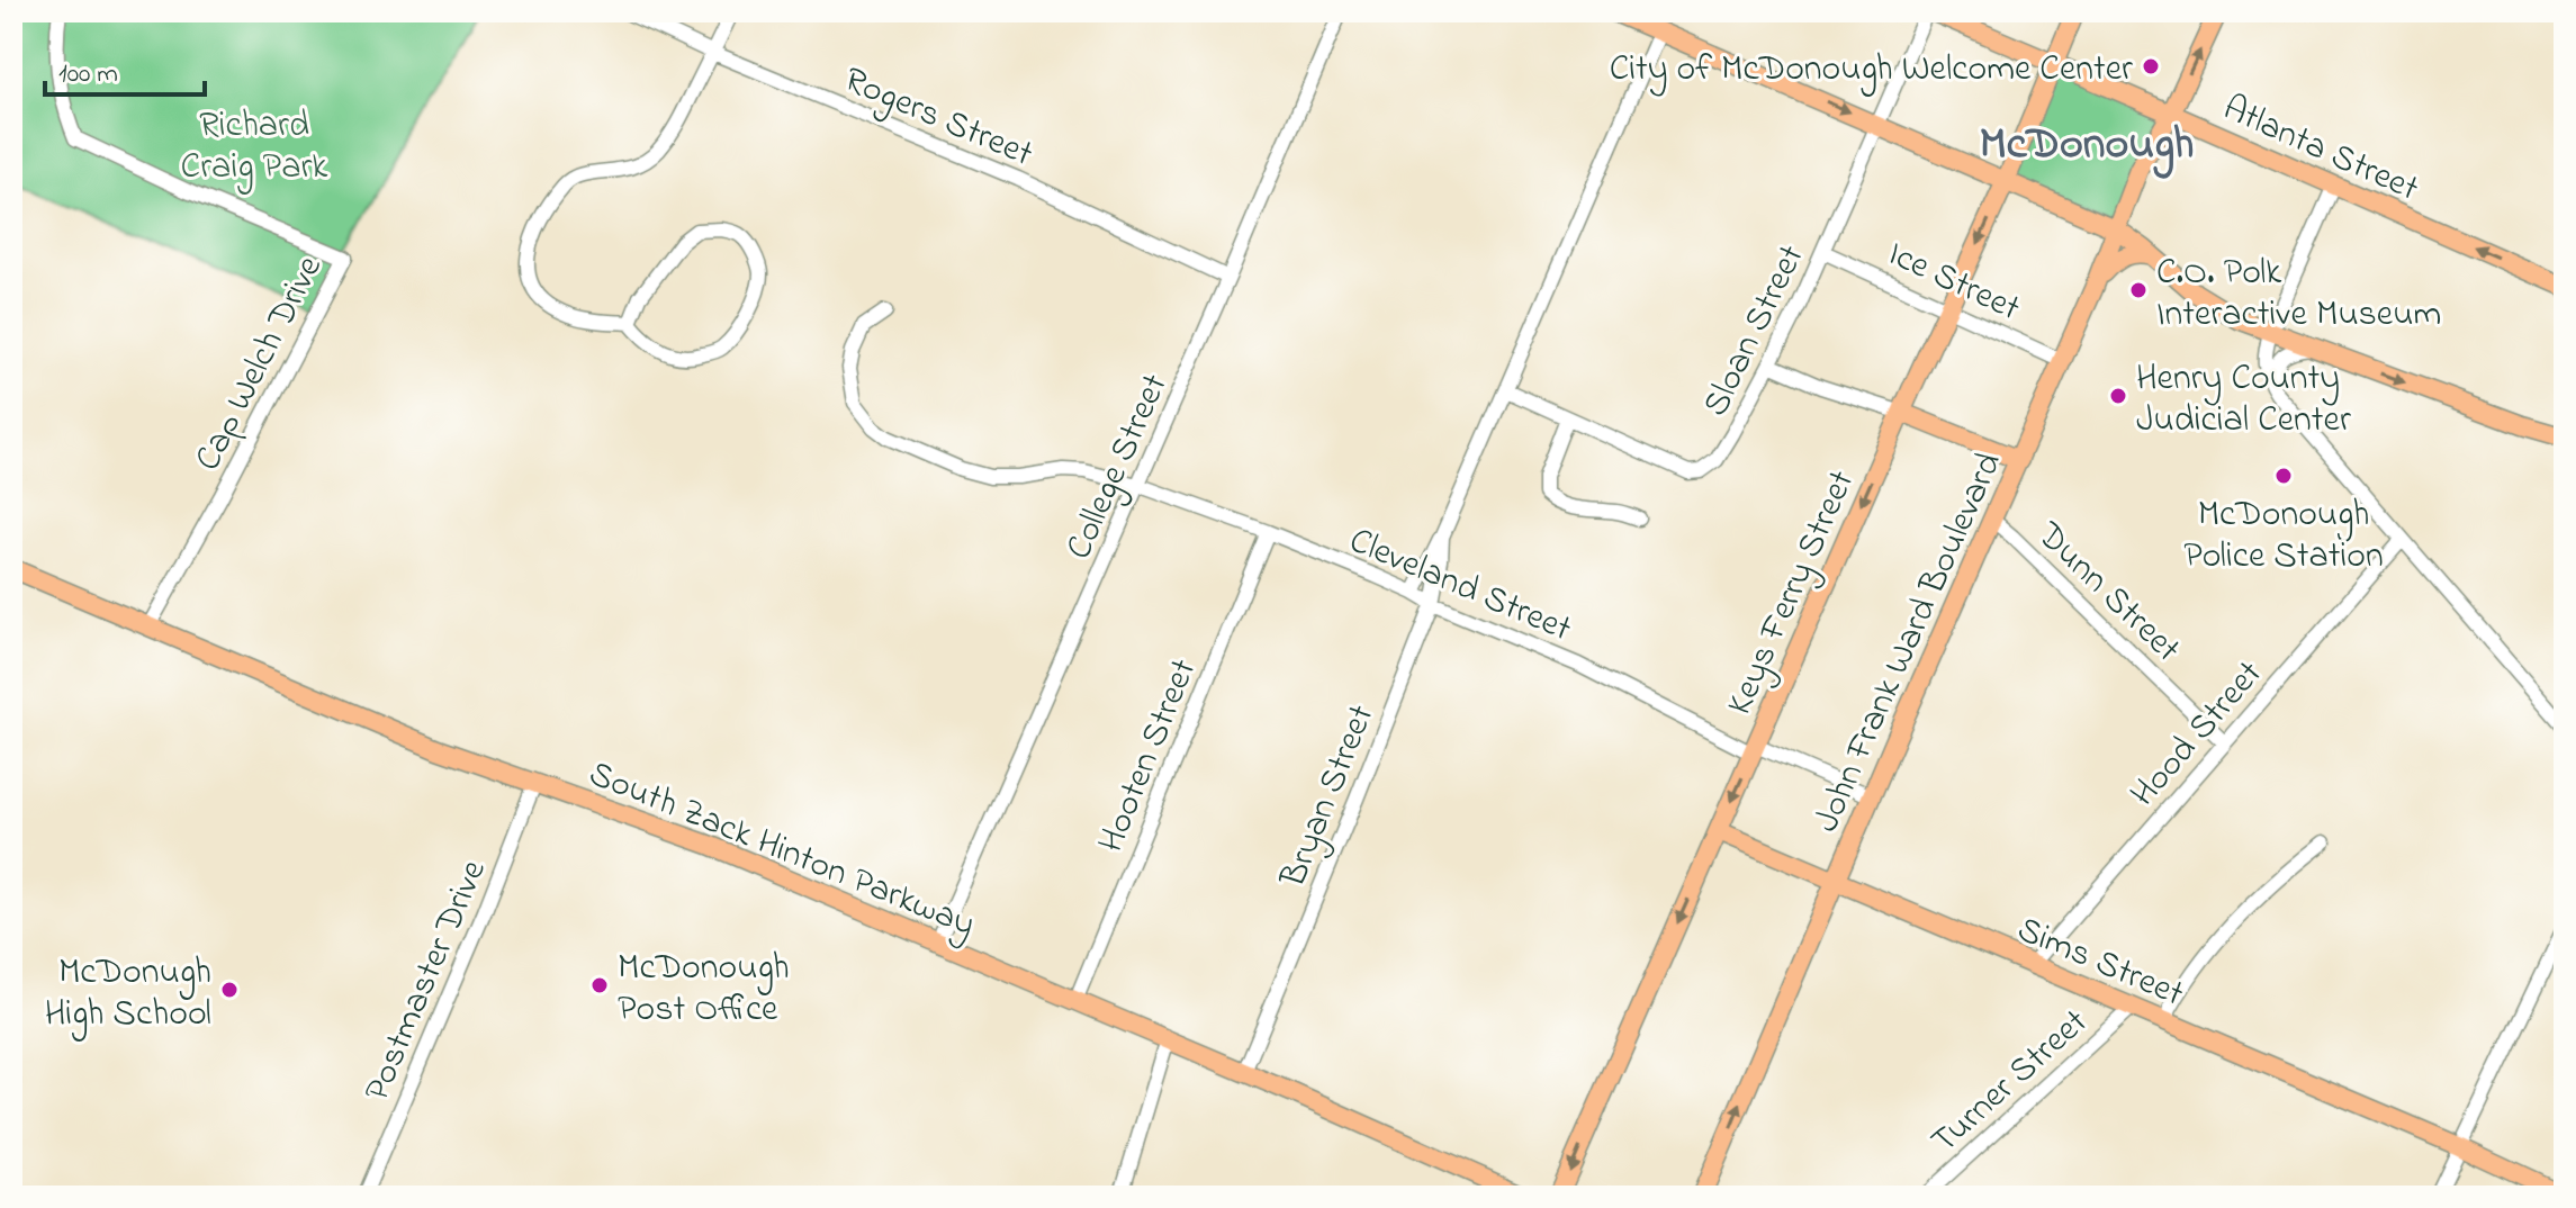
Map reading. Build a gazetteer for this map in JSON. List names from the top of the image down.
{
  "streets": {
    "main road": [
      "Atlanta Street",
      "Keys Ferry Street",
      "John Frank Ward Boulevard",
      "South Zack Hinton Parkway",
      "Sims Street"
    ],
    "street": [
      "Rogers Street",
      "Ice Street",
      "Sloan Street",
      "Cap Welch Drive",
      "College Street",
      "Cleveland Street",
      "Dunn Street",
      "Hood Street",
      "Hooten Street",
      "Bryan Street",
      "Postmaster Drive",
      "Turner Street"
    ]
  },
  "crossings": [
    ["Rogers Street", "College Street"],
    ["Atlanta Street", "Sloan Street"],
    ["Atlanta Street", "Keys Ferry Street"],
    ["Atlanta Street", "John Frank Ward Boulevard"],
    ["Ice Street", "Sloan Street"],
    ["Ice Street", "Keys Ferry Street"],
    ["Ice Street", "John Frank Ward Boulevard"],
    ["Sloan Street", "Bryan Street"],
    ["Cap Welch Drive", "South Zack Hinton Parkway"],
    ["College Street", "Cleveland Street"],
    ["College Street", "South Zack Hinton Parkway"],
    ["Cleveland Street", "Keys Ferry Street"],
    ["Cleveland Street", "John Frank Ward Boulevard"],
    ["Cleveland Street", "Hooten Street"],
    ["Cleveland Street", "Bryan Street"],
    ["Dunn Street", "John Frank Ward Boulevard"],
    ["Dunn Street", "Hood Street"],
    ["Keys Ferry Street", "Sims Street"],
    ["John Frank Ward Boulevard", "Sims Street"],
    ["Hood Street", "Sims Street"],
    ["Hooten Street", "South Zack Hinton Parkway"],
    ["Bryan Street", "South Zack Hinton Parkway"],
    ["South Zack Hinton Parkway", "Postmaster Drive"],
    ["Sims Street", "Turner Street"]
  ],
  "one_way": ["Keys Ferry Street", "John Frank Ward Boulevard"],
  "districts": ["McDonough"],
  "parks": ["Richard Craig Park"],
  "places": [
    "City of McDonough Welcome Center",
    "C.O. Polk Interactive Museum",
    "Henry County Judicial Center",
    "McDonough Police Station",
    "McDonough Post Office",
    "McDonugh High School"
  ],
  "scale_bar": "100 m"
}
